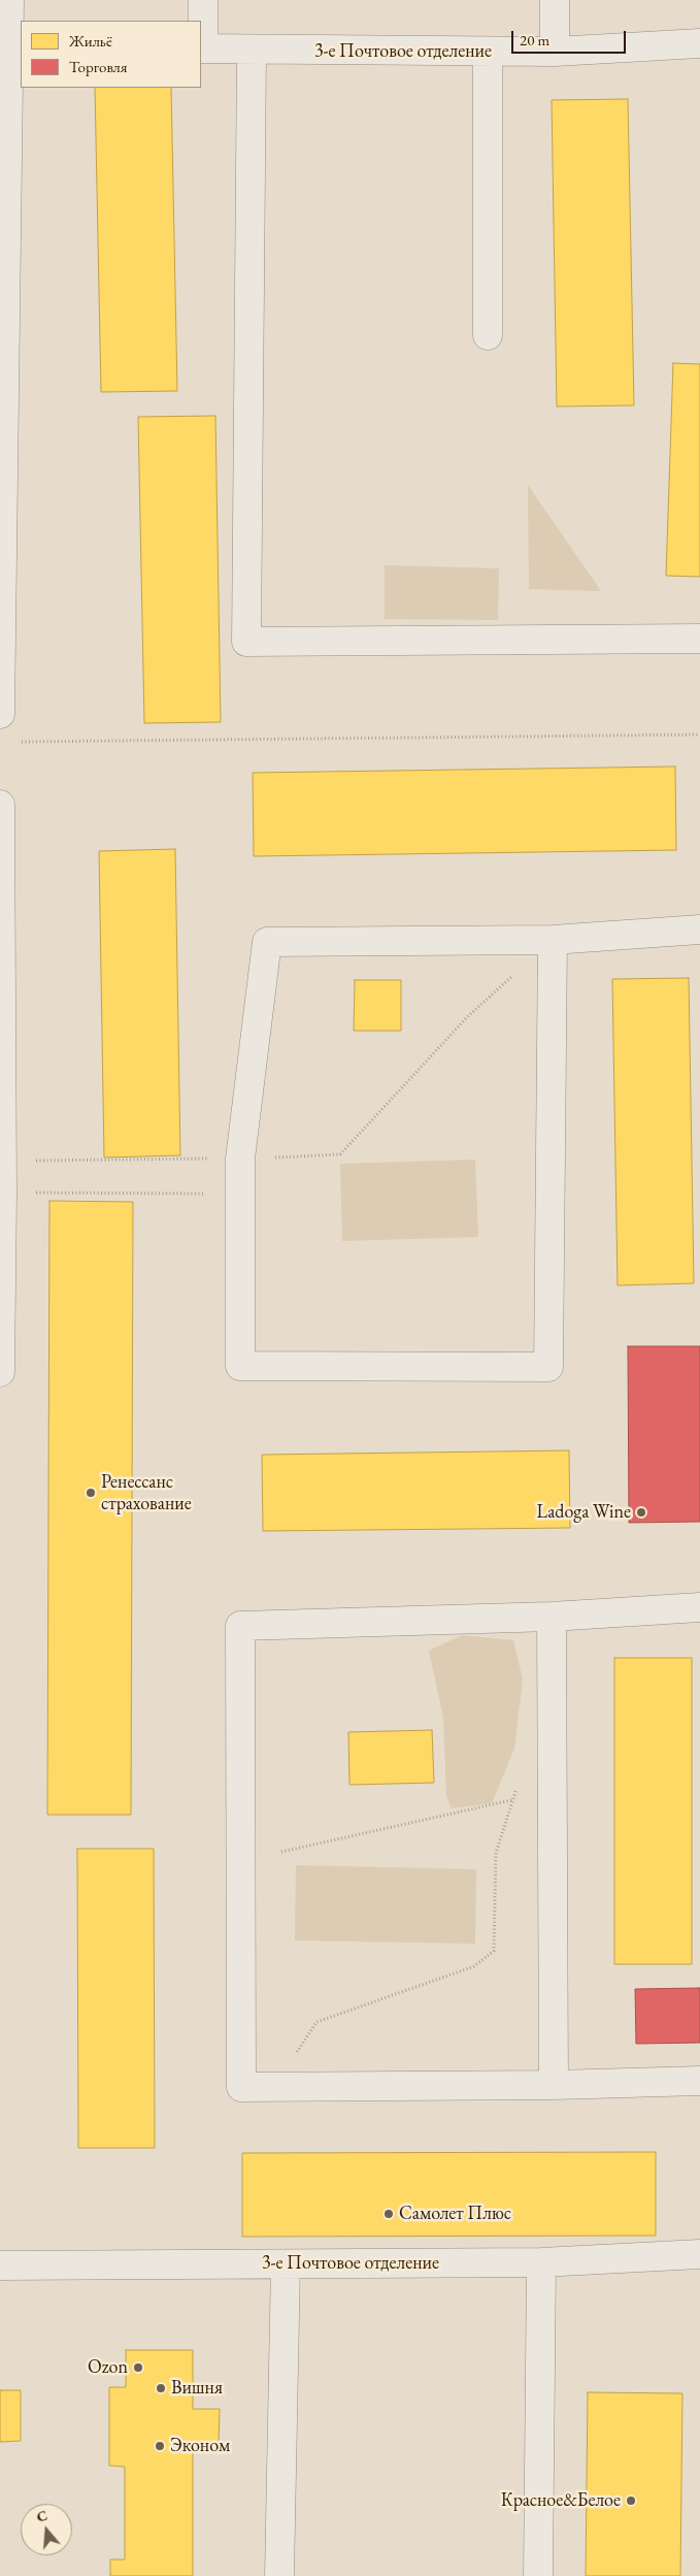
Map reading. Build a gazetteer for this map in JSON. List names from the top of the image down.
{
  "streets": {
    "street": ["3-е Почтовое отделение"]
  },
  "places": [
    "Ренессанс страхование",
    "Ladoga Wine",
    "Самолет Плюс",
    "Ozon",
    "Вишня",
    "Эконом",
    "Красное&Белое"
  ],
  "legend": ["Жильё", "Торговля"],
  "scale_bar": "20 m",
  "north": "top"
}
